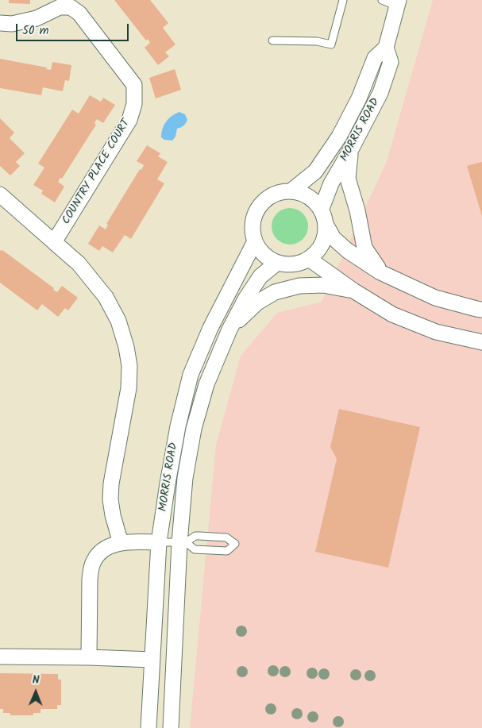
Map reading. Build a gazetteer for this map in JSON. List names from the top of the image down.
{
  "streets": {
    "street": ["MORRIS ROAD", "COUNTRY PLACE COURT"]
  },
  "scale_bar": "50 m",
  "north": "top"
}
